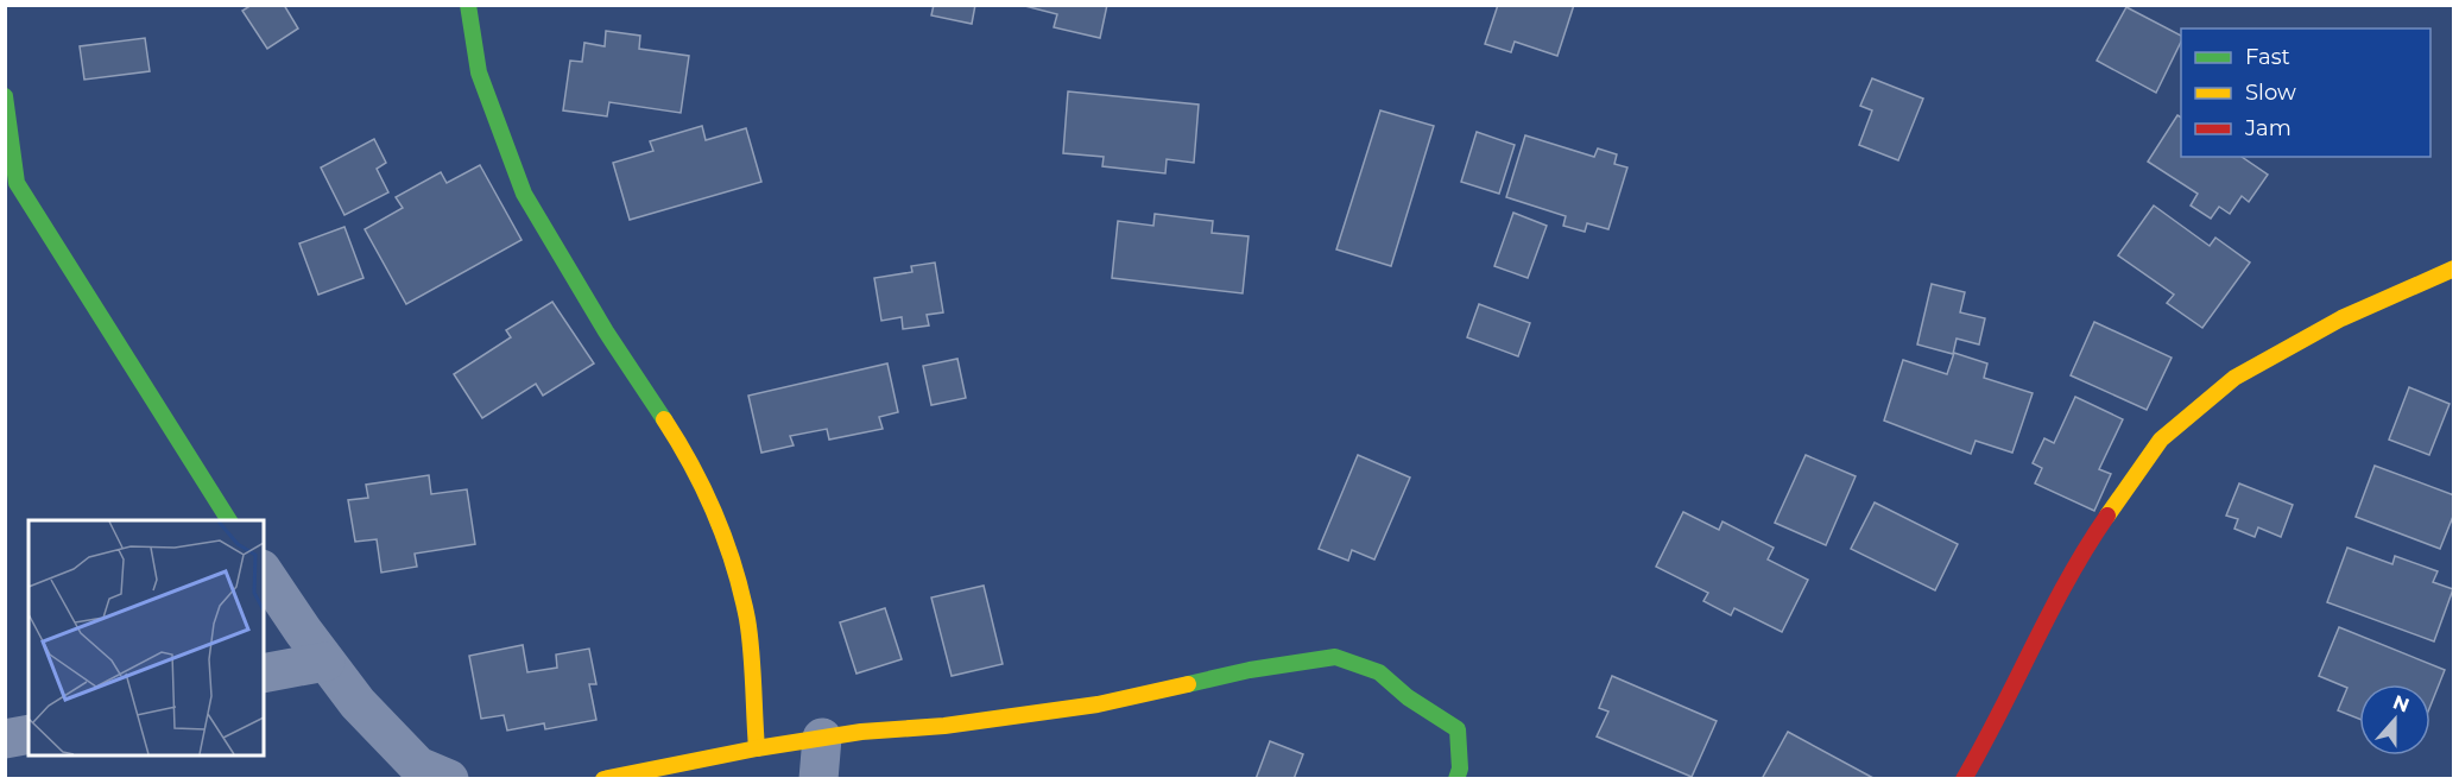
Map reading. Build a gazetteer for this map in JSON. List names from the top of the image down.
{
  "legend": ["Fast", "Slow", "Jam"],
  "north": "top"
}
